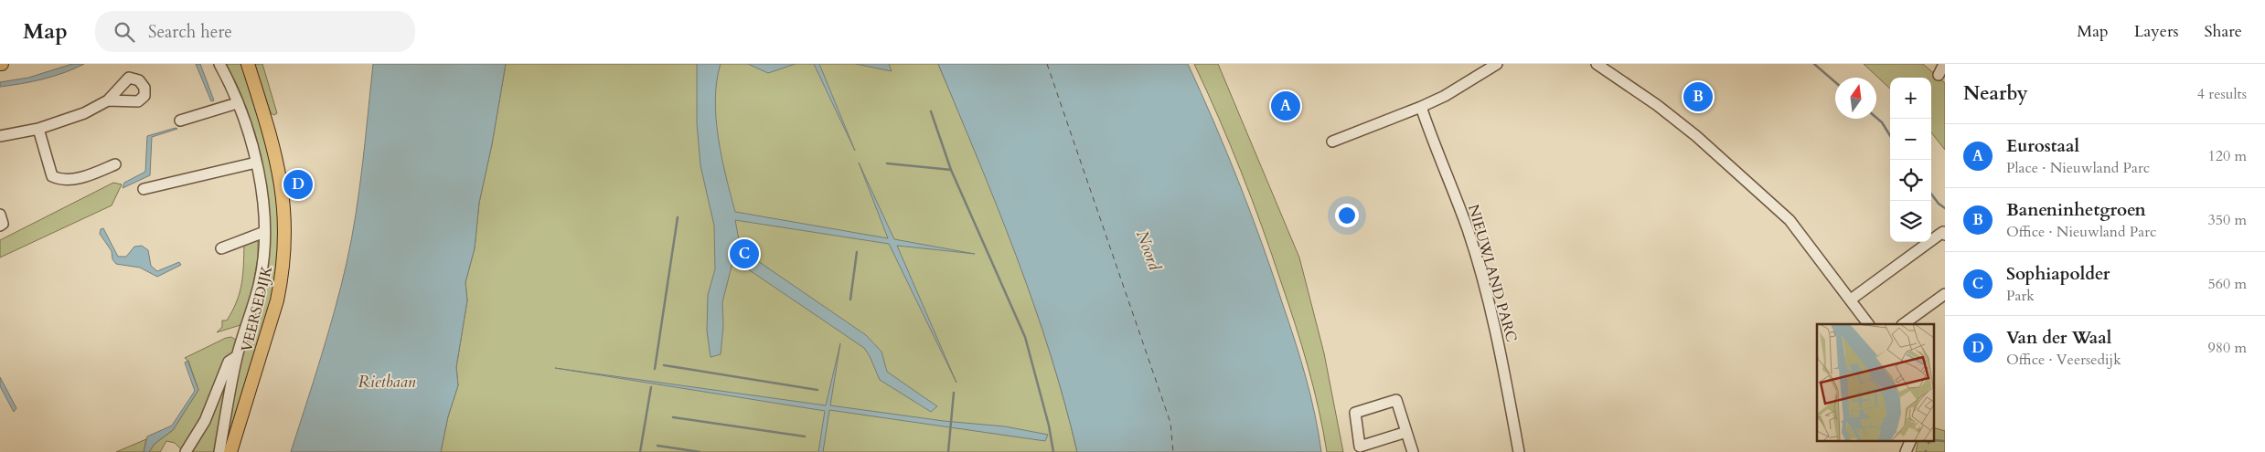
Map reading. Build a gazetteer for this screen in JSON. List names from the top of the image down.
{
  "streets": {
    "main road": ["VEERSEDIJK"],
    "street": ["NIEUWLAND PARC"]
  },
  "water": ["Noord", "Rietbaan"],
  "north": "top",
  "page": {
    "header": "Map",
    "search": "Search here",
    "nav": ["Map", "Layers", "Share"],
    "heading": ["Nearby", "4 results"],
    "map_buttons": ["+", "−"],
    "pins": [
      "B",
      "A",
      "D",
      "C"
    ],
    "list": [
      {
        "mark": "A",
        "name": "Eurostaal",
        "note": "Place · Nieuwland Parc",
        "value": "120 m"
      },
      {
        "mark": "B",
        "name": "Baneninhetgroen",
        "note": "Office · Nieuwland Parc",
        "value": "350 m"
      },
      {
        "mark": "C",
        "name": "Sophiapolder",
        "note": "Park",
        "value": "560 m"
      },
      {
        "mark": "D",
        "name": "Van der Waal",
        "note": "Office · Veersedijk",
        "value": "980 m"
      }
    ]
  }
}
